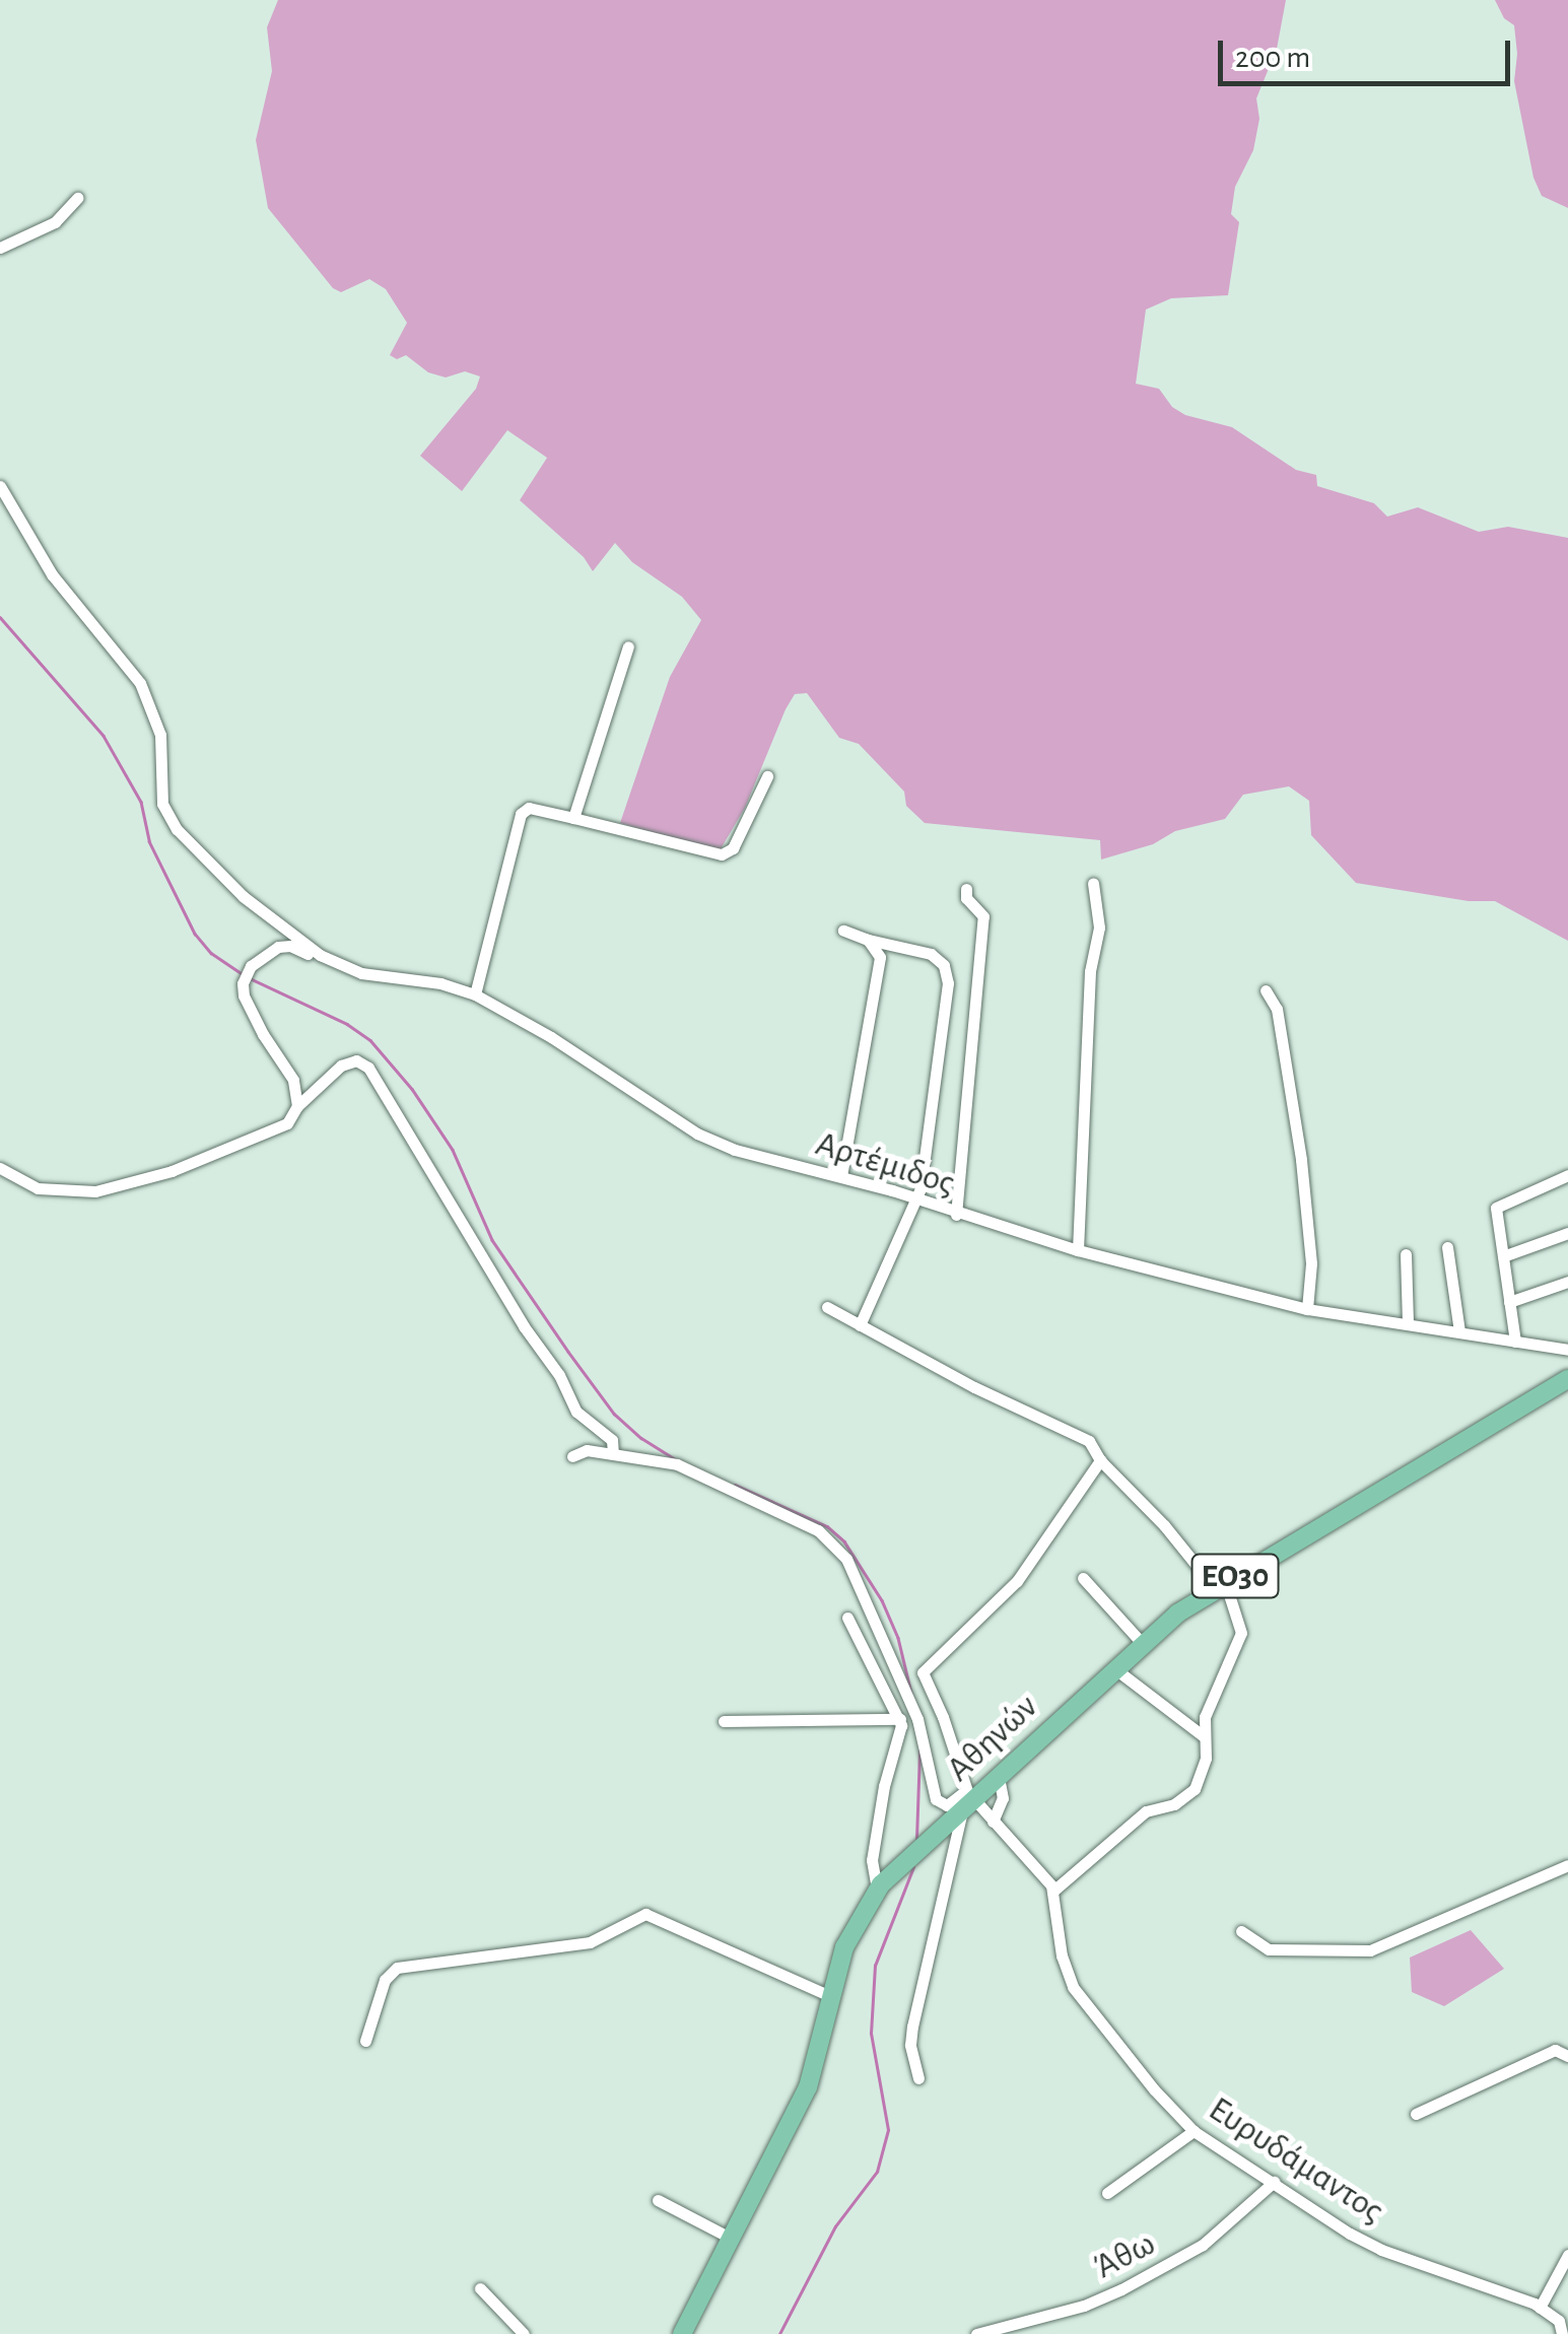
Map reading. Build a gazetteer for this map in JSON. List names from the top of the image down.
{
  "streets": {
    "main road": ["ΕΟ30", "Αθηνών"],
    "street": ["Αρτέμιδος", "Ευρυδάμαντος", "Άθω"]
  },
  "crossings": [
    ["Αθηνών", "Ευρυδάμαντος"],
    ["Ευρυδάμαντος", "Άθω"]
  ],
  "scale_bar": "200 m"
}
